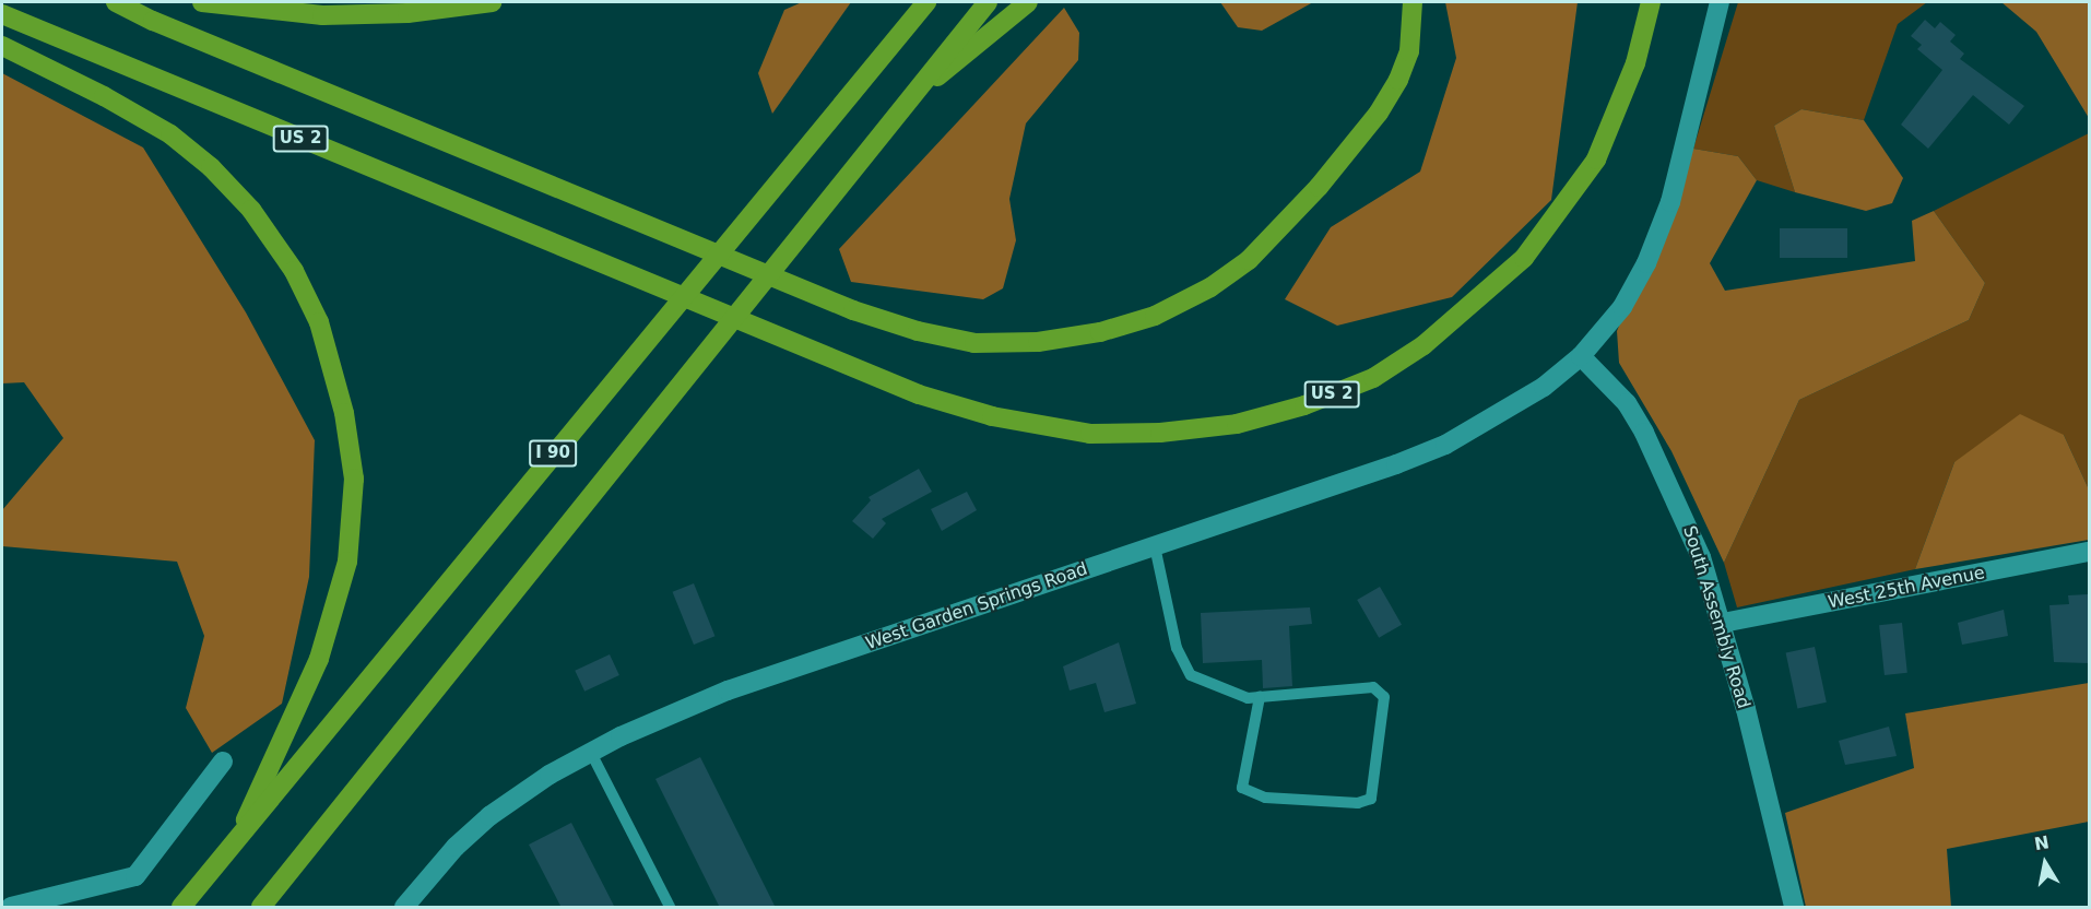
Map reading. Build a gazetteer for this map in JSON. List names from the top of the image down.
{
  "streets": {
    "highway": ["US 2", "I 90"],
    "street": ["West 25th Avenue", "West Garden Springs Road", "South Assembly Road"]
  },
  "crossings": [
    ["West 25th Avenue", "South Assembly Road"],
    ["West Garden Springs Road", "South Assembly Road"]
  ],
  "north": "top"
}
